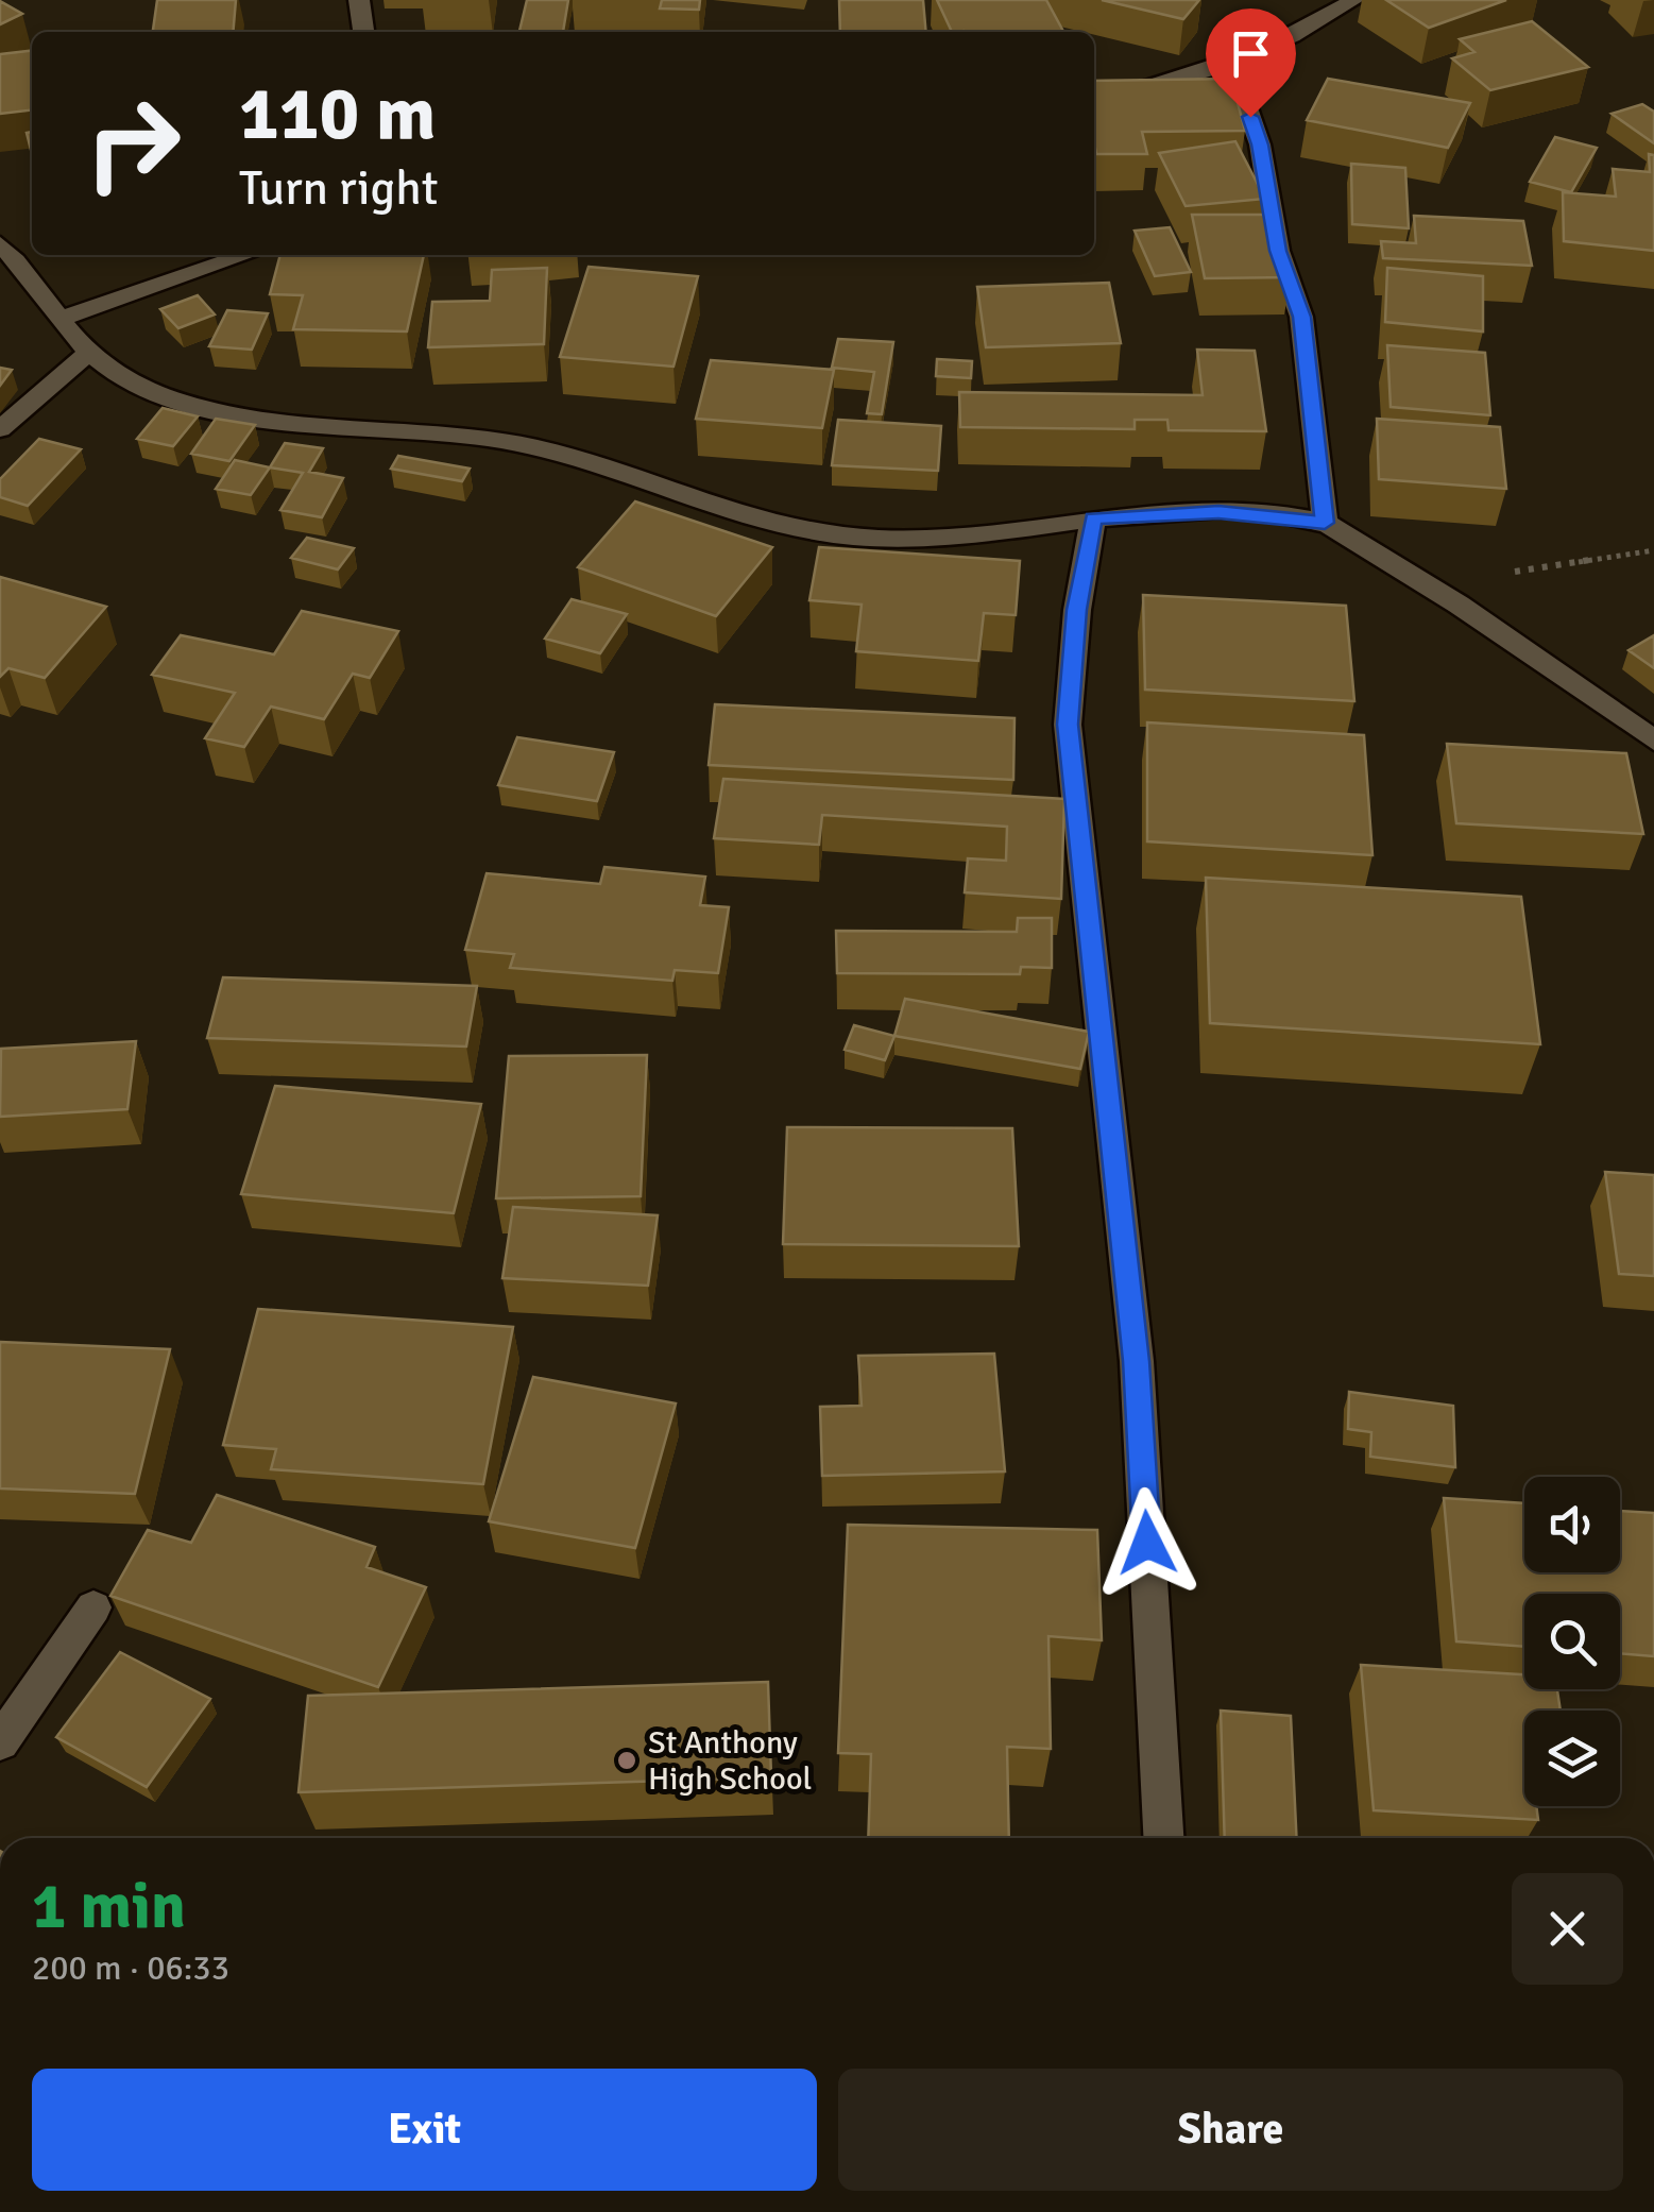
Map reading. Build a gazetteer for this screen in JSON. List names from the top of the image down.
{
  "places": ["St Anthony High School"],
  "page": {
    "turn": ["110 m", "Turn right"],
    "heading": ["1 min", "200 m · 06:33"],
    "buttons": ["Exit", "Share"]
  }
}
